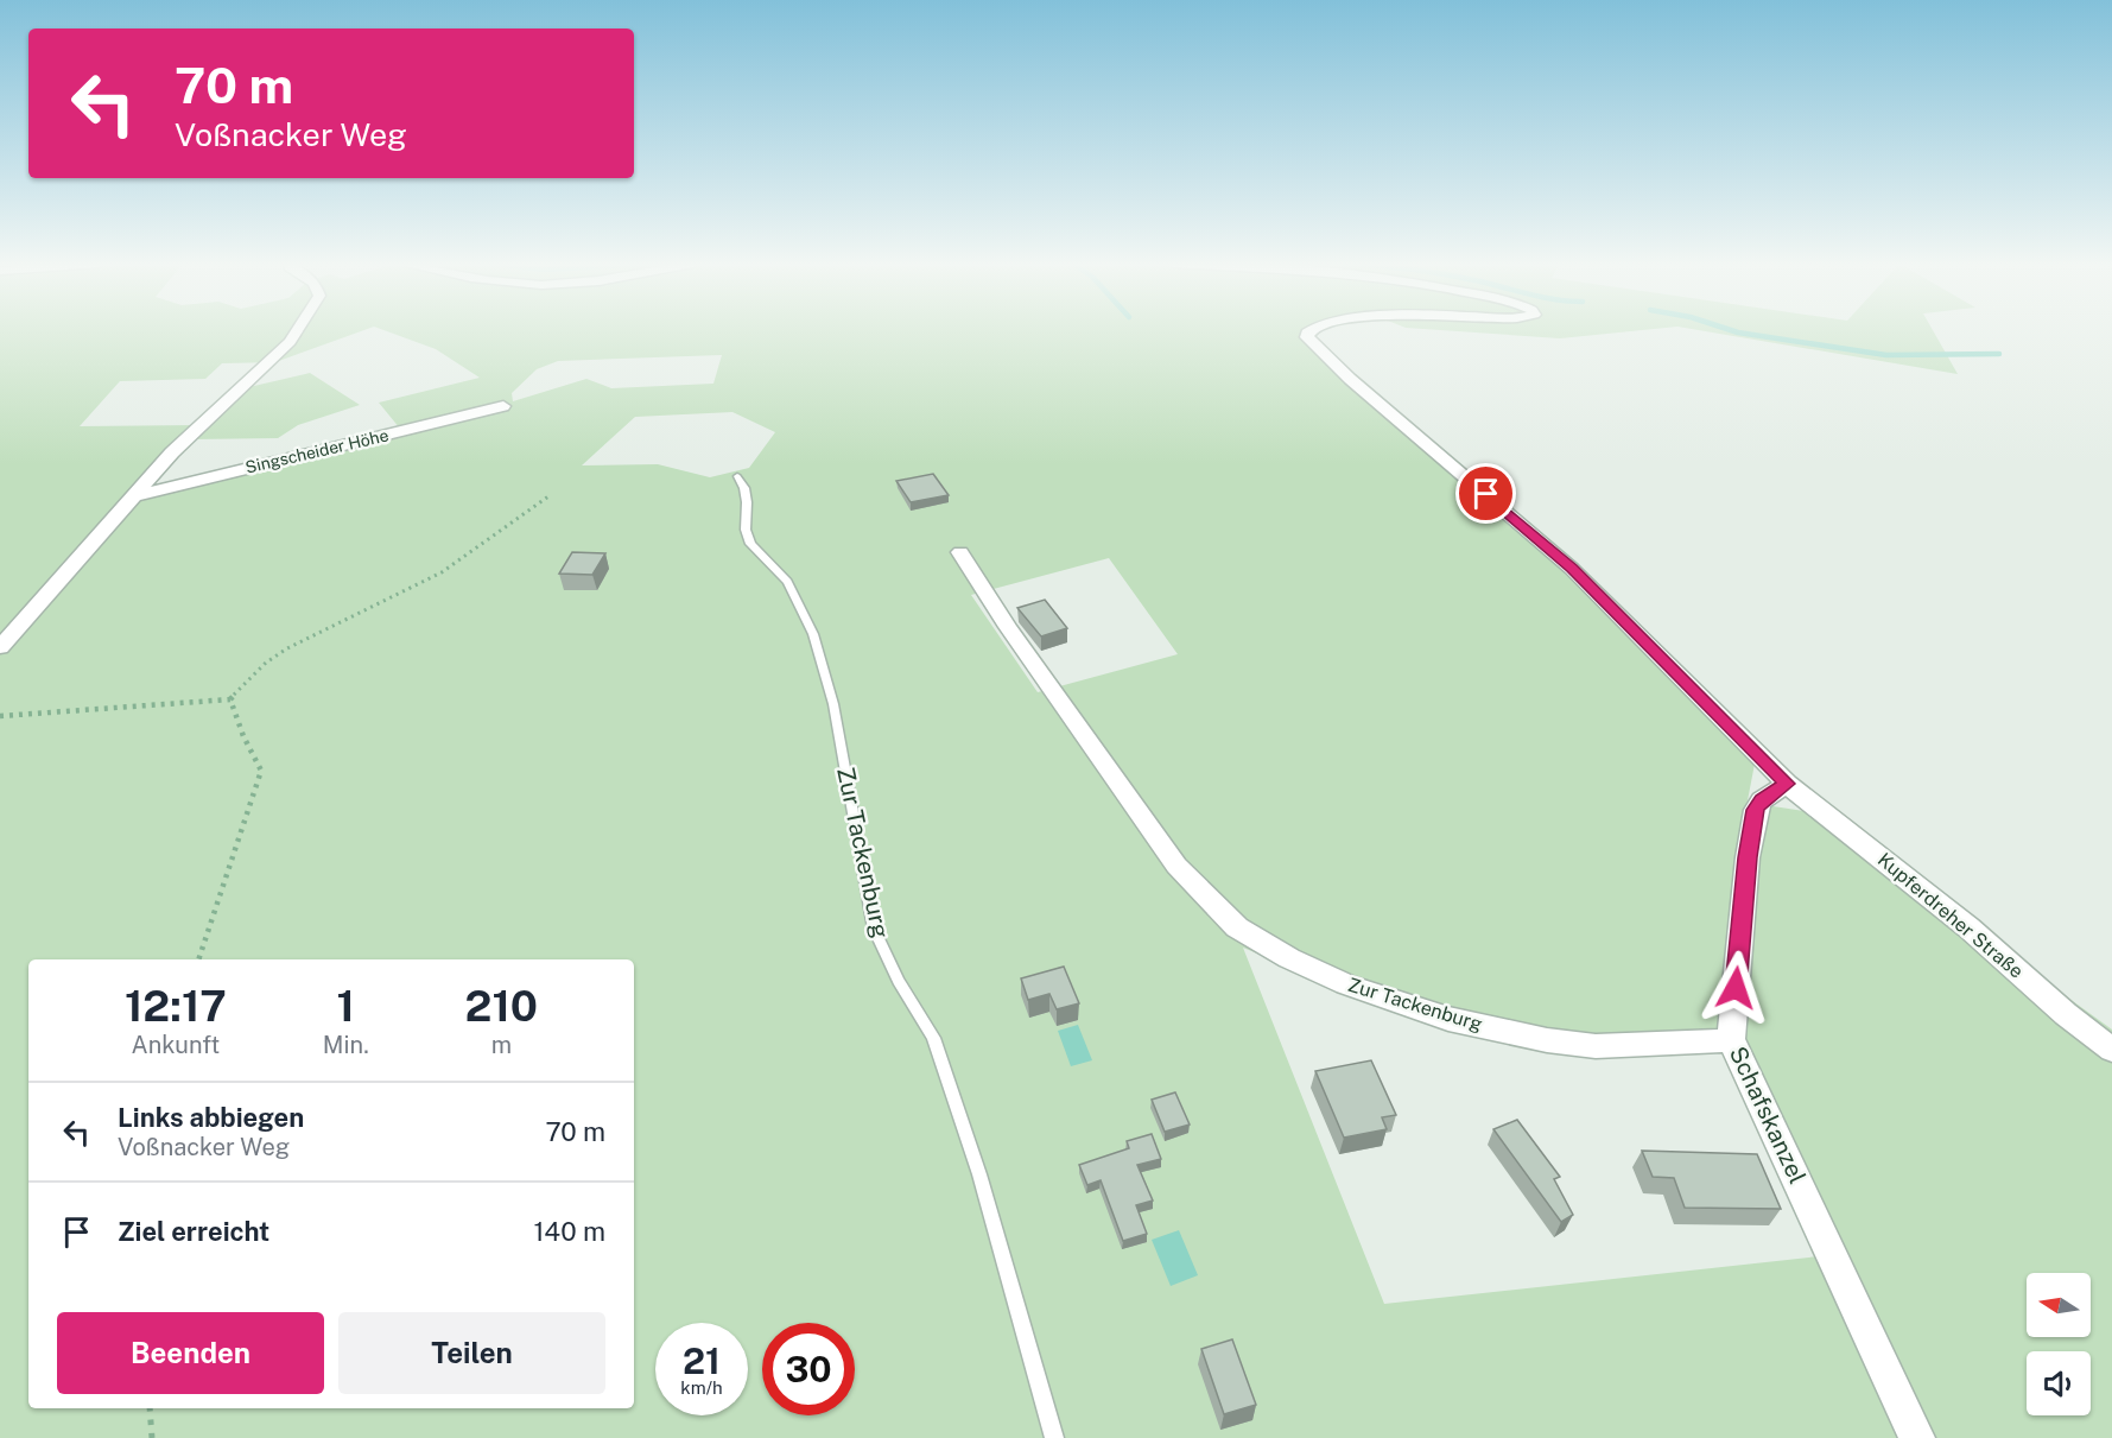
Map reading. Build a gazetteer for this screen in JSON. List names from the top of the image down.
{
  "streets": {
    "street": [
      "Singscheider Höhe",
      "Zur Tackenburg",
      "Kupferdreher Straße",
      "Schafskanzel"
    ]
  },
  "crossings": [
    ["Zur Tackenburg", "Schafskanzel"],
    ["Kupferdreher Straße", "Schafskanzel"]
  ],
  "north": "left",
  "page": {
    "turn": ["70 m", "Voßnacker Weg"],
    "eta": [
      "12:17",
      "Ankunft",
      "1",
      "Min.",
      "210",
      "m"
    ],
    "list": [
      {
        "name": "Links abbiegen",
        "note": "Voßnacker Weg",
        "value": "70 m"
      },
      {
        "name": "Ziel erreicht",
        "value": "140 m"
      }
    ],
    "buttons": ["Beenden", "Teilen"],
    "speed": "21 km/h",
    "limit": "30"
  }
}
